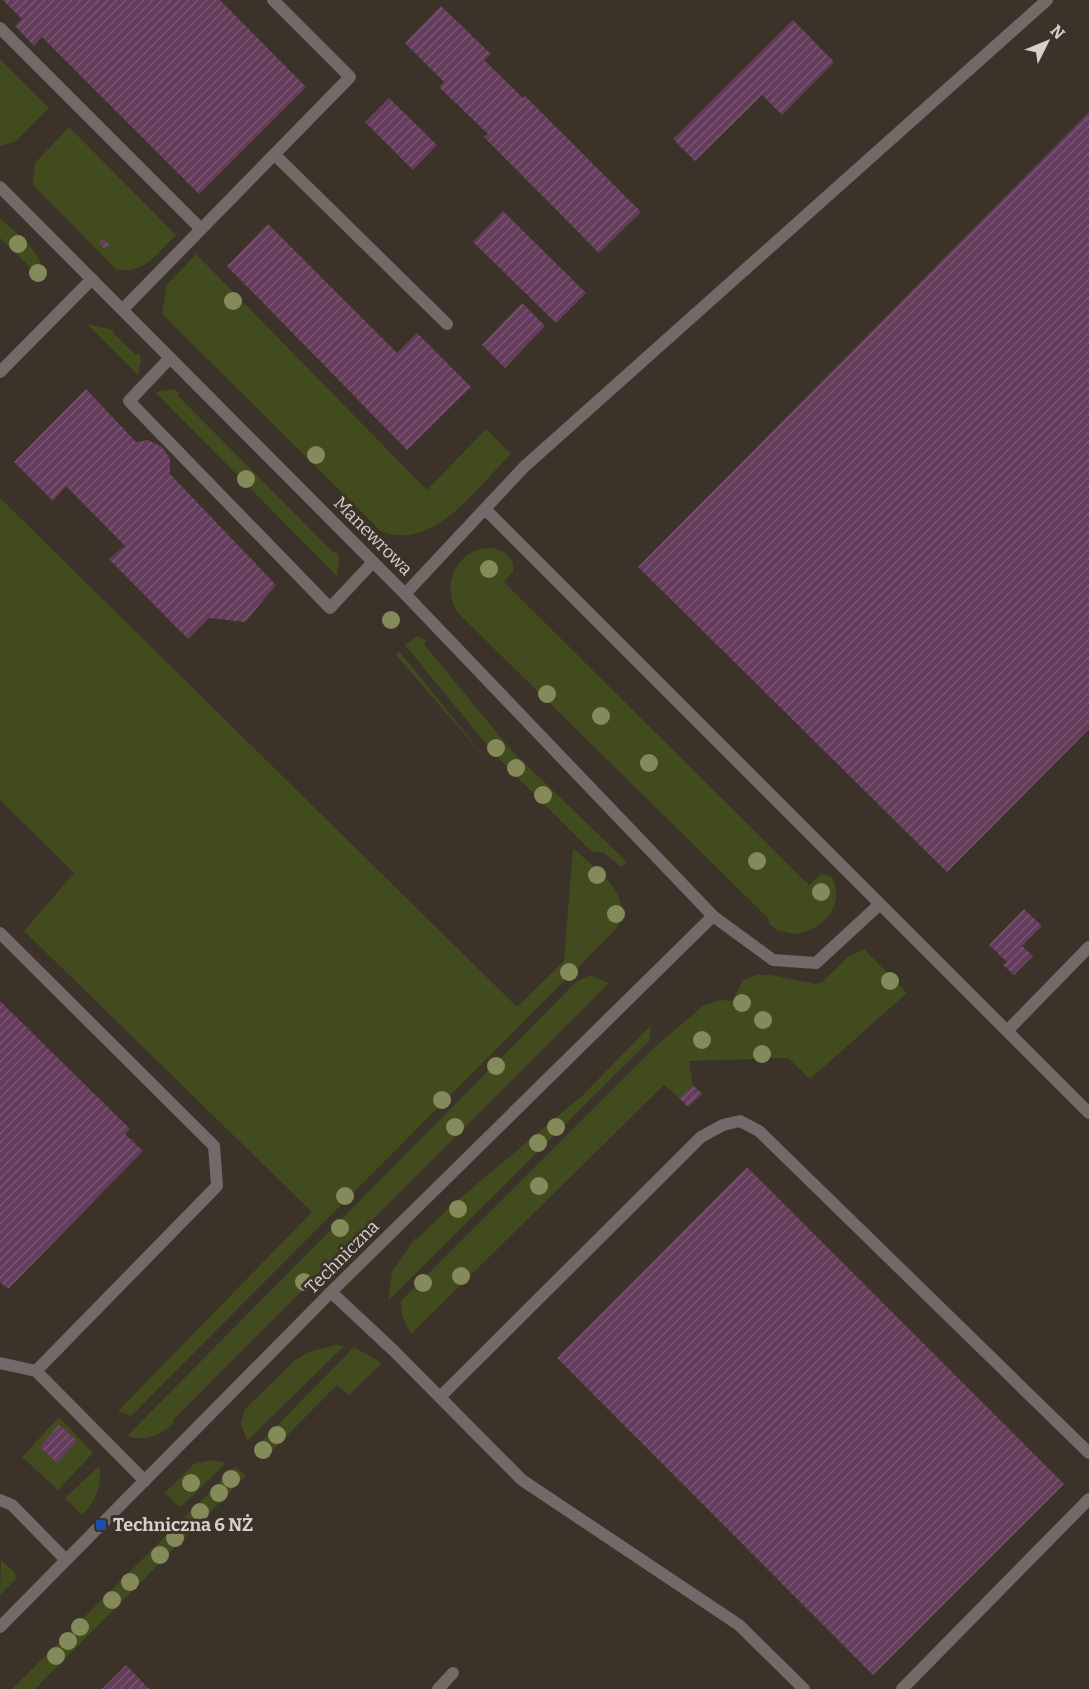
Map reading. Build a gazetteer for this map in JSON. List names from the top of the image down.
{
  "streets": {
    "street": ["Manewrowa", "Techniczna"]
  },
  "crossings": [
    ["Manewrowa", "Techniczna"]
  ],
  "places": {
    "transit": ["Techniczna 6 NŻ"]
  },
  "north": "top right"
}
